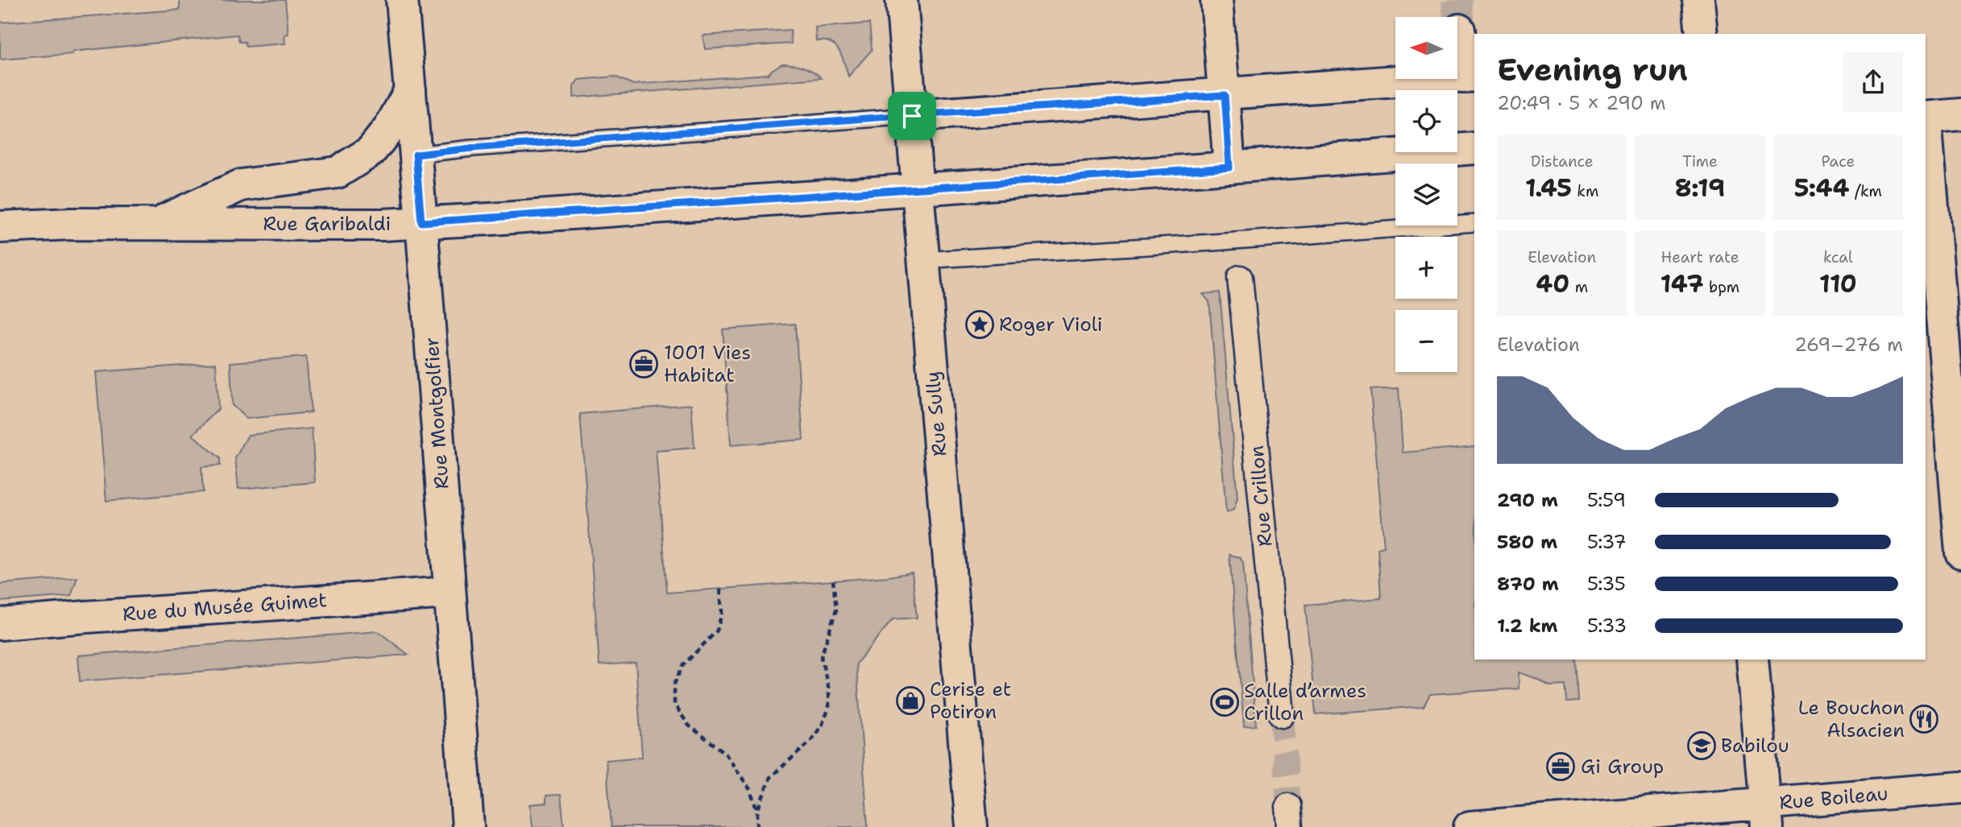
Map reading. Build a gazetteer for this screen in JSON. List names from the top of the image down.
{
  "streets": {
    "street": [
      "Rue Garibaldi",
      "Rue Montgolfier",
      "Rue Sully",
      "Rue Crillon",
      "Rue du Musée Guimet",
      "Rue Boileau"
    ]
  },
  "crossings": [
    ["Rue Garibaldi", "Rue Montgolfier"],
    ["Rue Garibaldi", "Rue Sully"],
    ["Rue Montgolfier", "Rue du Musée Guimet"]
  ],
  "places": {
    "place": ["Roger Violi"],
    "office": ["1001 Vies Habitat", "Gi Group"],
    "shop": ["Cerise et Potiron"],
    "sports": ["Salle d’armes Crillon"],
    "restaurant": ["Le Bouchon Alsacien"],
    "school or university": ["Babilou"]
  },
  "north": "left",
  "page": {
    "map_buttons": ["+", "−"],
    "heading": ["Evening run", "20:49 · 5 × 290 m"],
    "stats": [
      ["Distance", "1.45 km"],
      ["Time", "8:19"],
      ["Pace", "5:44 /km"],
      ["Elevation", "40 m"],
      ["Heart rate", "147 bpm"],
      ["kcal", "110"]
    ],
    "chart": ["Elevation", "269–276 m"],
    "list": [
      {
        "name": "290 m",
        "note": "5:59"
      },
      {
        "name": "580 m",
        "note": "5:37"
      },
      {
        "name": "870 m",
        "note": "5:35"
      },
      {
        "name": "1.2 km",
        "note": "5:33"
      }
    ]
  }
}
